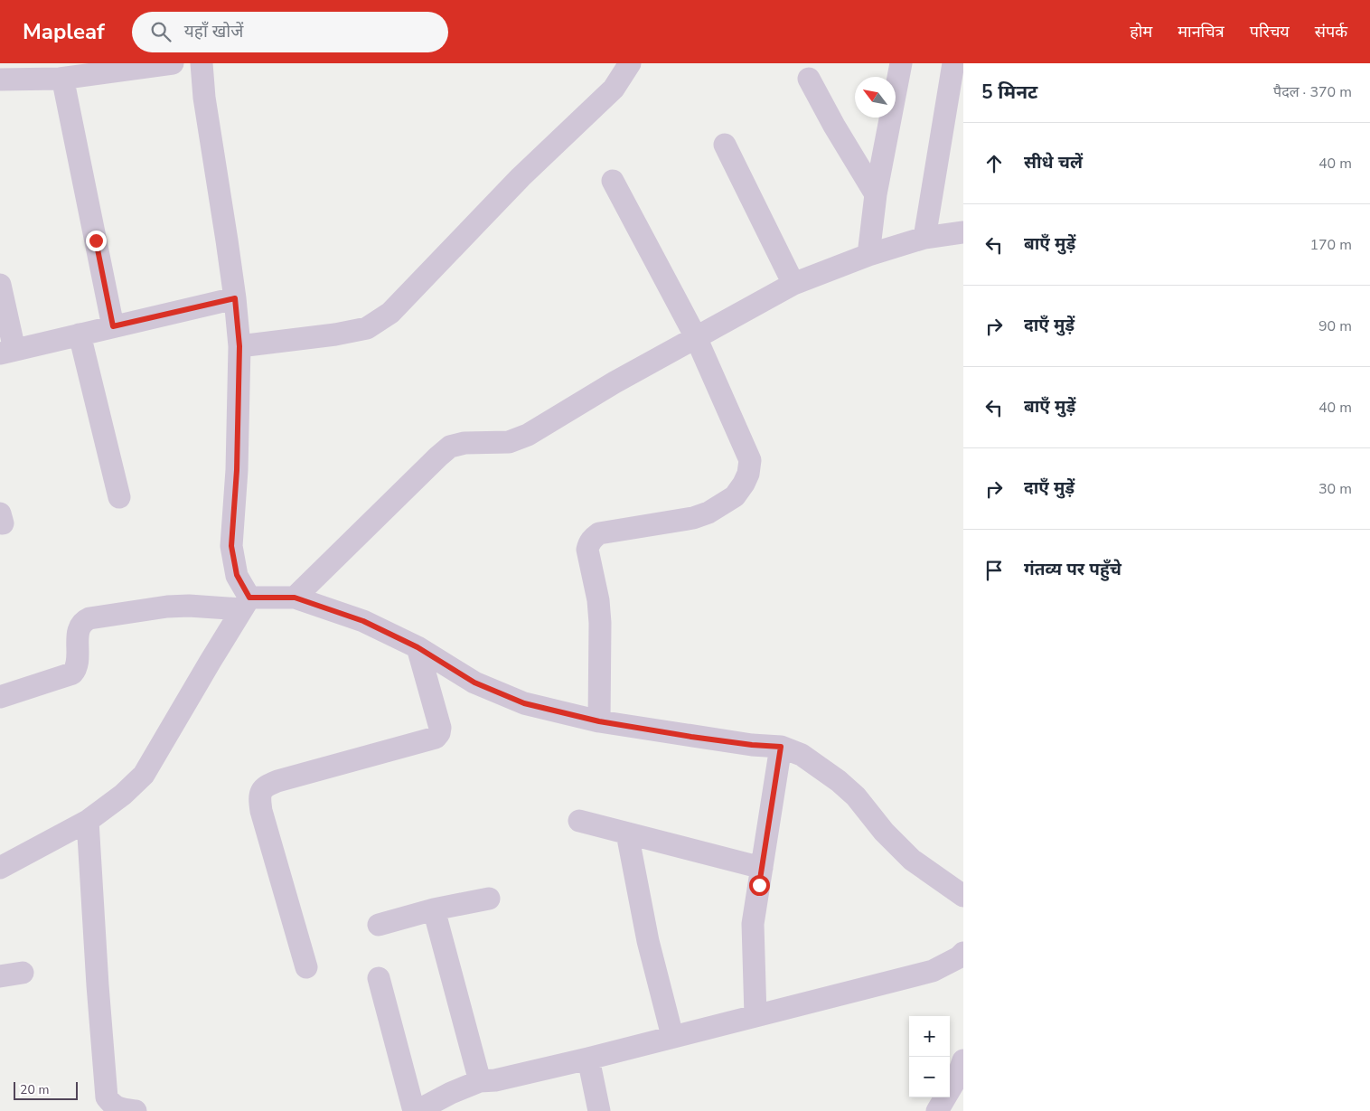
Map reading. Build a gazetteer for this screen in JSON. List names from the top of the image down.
{
  "scale_bar": "20 m",
  "north": "top left",
  "page": {
    "header": "Mapleaf",
    "search": "यहाँ खोजें",
    "nav": [
      "होम",
      "मानचित्र",
      "परिचय",
      "संपर्क"
    ],
    "heading": ["5 मिनट", "पैदल · 370 m"],
    "list": [
      ["सीधे चलें", "40 m"],
      ["बाएँ मुड़ें", "170 m"],
      ["दाएँ मुड़ें", "90 m"],
      ["बाएँ मुड़ें", "40 m"],
      ["दाएँ मुड़ें", "30 m"],
      "गंतव्य पर पहुँचे"
    ],
    "map_buttons": ["+", "−"],
    "scale": "20 m"
  }
}
